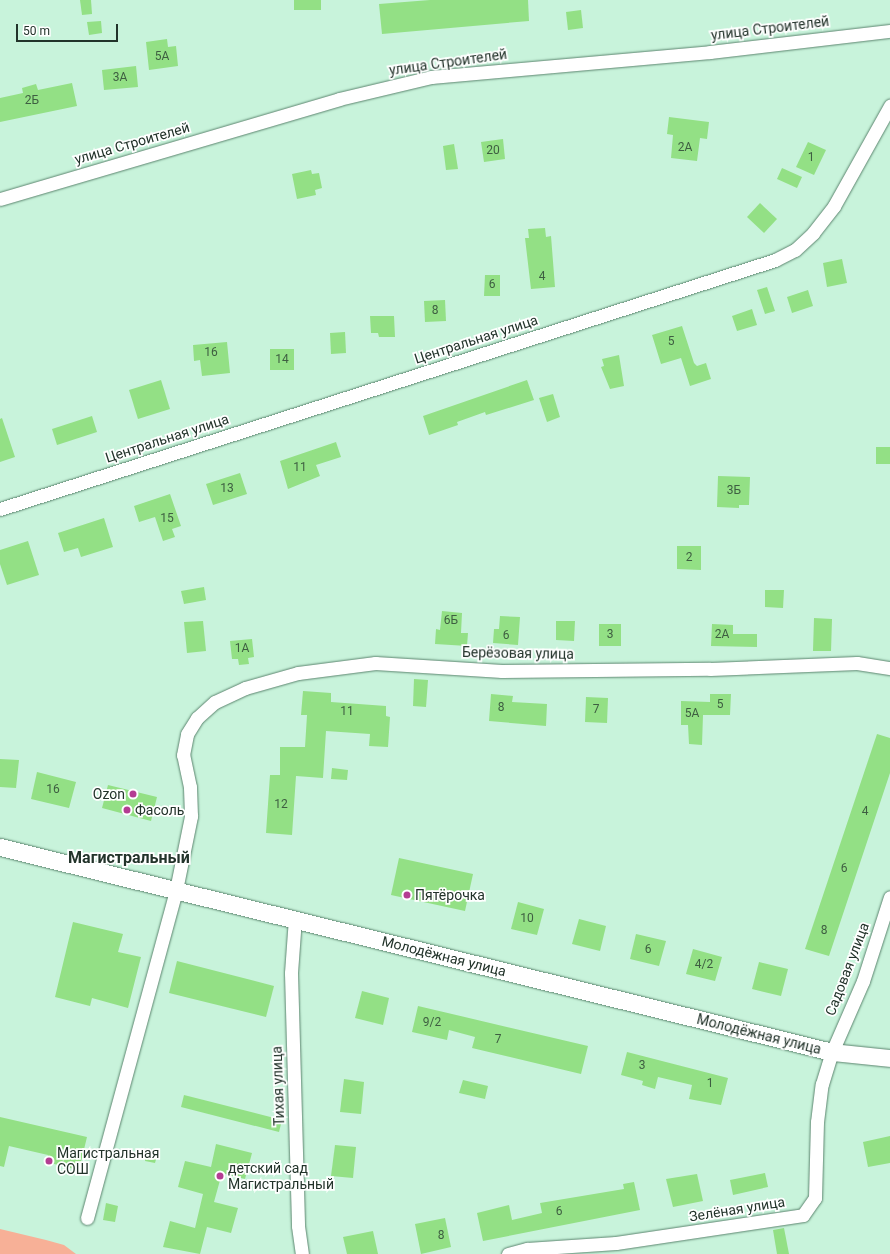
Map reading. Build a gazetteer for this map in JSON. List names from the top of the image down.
{
  "streets": {
    "street": [
      "улица Строителей",
      "Центральная улица",
      "Берёзовая улица",
      "Молодёжная улица",
      "Садовая улица",
      "Тихая улица",
      "Зелёная улица"
    ]
  },
  "crossings": [
    ["Берёзовая улица", "Молодёжная улица"],
    ["Молодёжная улица", "Садовая улица"],
    ["Молодёжная улица", "Тихая улица"],
    ["Молодёжная улица", "Зелёная улица"],
    ["Садовая улица", "Зелёная улица"]
  ],
  "districts": ["Магистральный"],
  "places": [
    "Ozon",
    "Фасоль",
    "Пятёрочка",
    "Магистральная СОШ",
    "детский сад Магистральный"
  ],
  "house_numbers": [
    "5А",
    "3А",
    "2Б",
    "2А",
    "20",
    "1",
    "4",
    "6",
    "8",
    "5",
    "16",
    "14",
    "11",
    "13",
    "3Б",
    "15",
    "2",
    "6Б",
    "3",
    "2А",
    "6",
    "1А",
    "5",
    "8",
    "7",
    "11",
    "5А",
    "16",
    "12",
    "4",
    "6",
    "10",
    "8",
    "6",
    "4/2",
    "9/2",
    "7",
    "3",
    "1",
    "6",
    "8"
  ],
  "scale_bar": "50 m"
}
